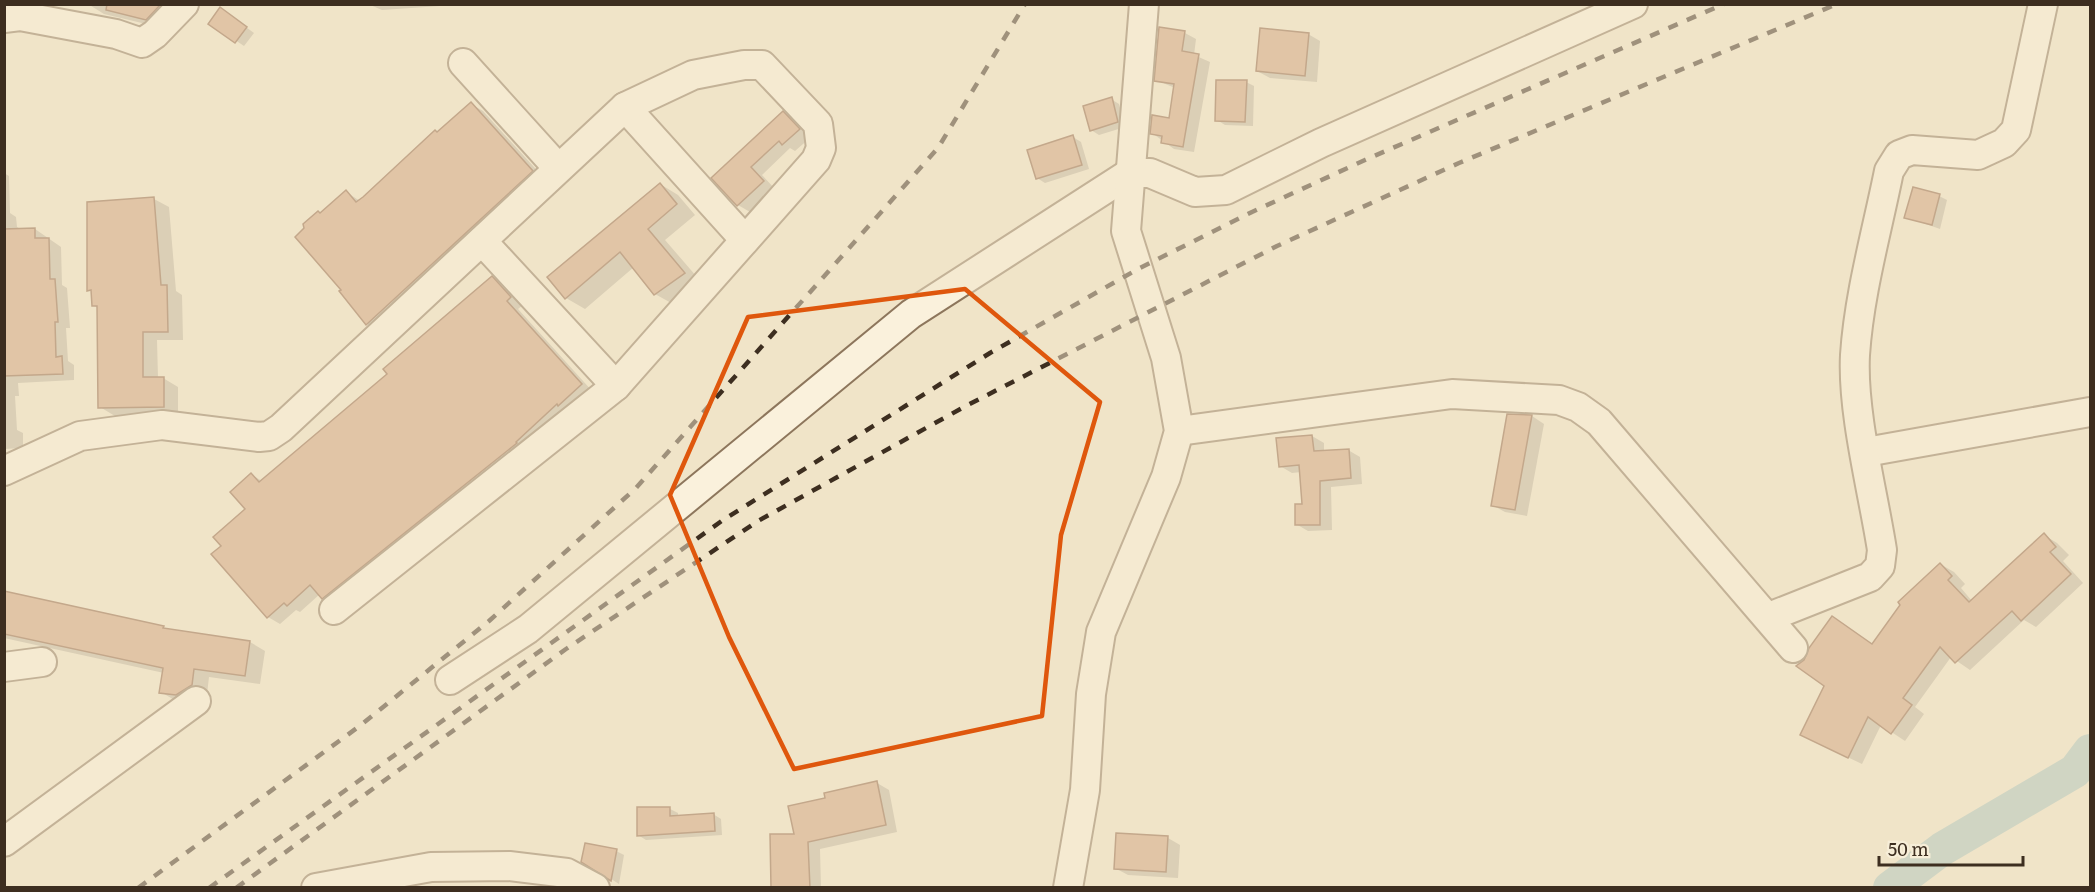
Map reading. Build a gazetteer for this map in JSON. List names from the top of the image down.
{
  "scale_bar": "50 m"
}
